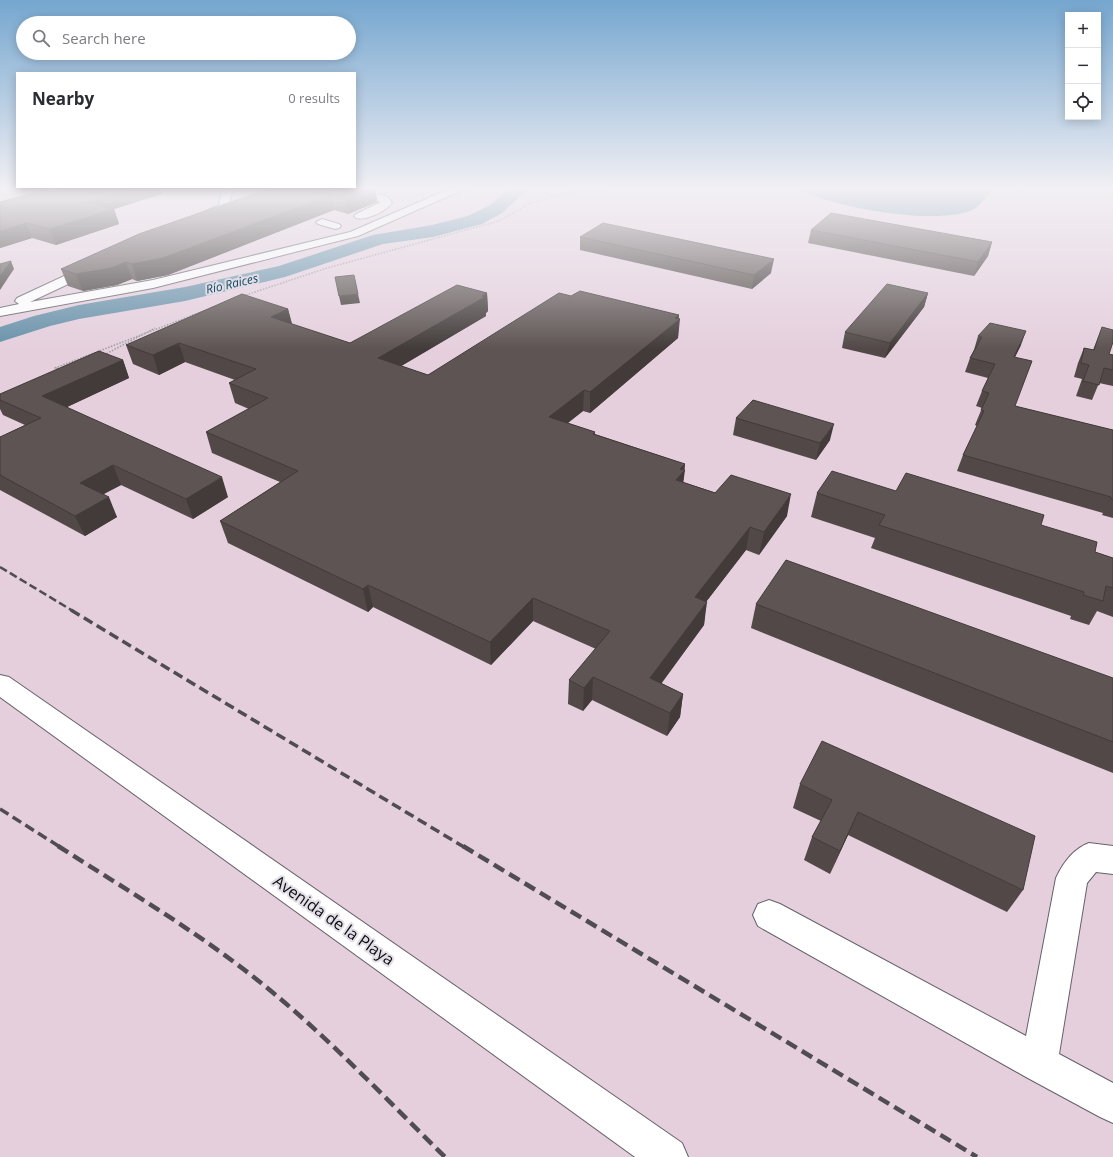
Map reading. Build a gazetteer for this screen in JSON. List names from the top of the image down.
{
  "streets": {
    "street": ["Avenida de la Playa"]
  },
  "water": ["Río Raices"],
  "page": {
    "map_buttons": ["+", "−"],
    "search": "Search here",
    "heading": ["Nearby", "0 results"]
  }
}
